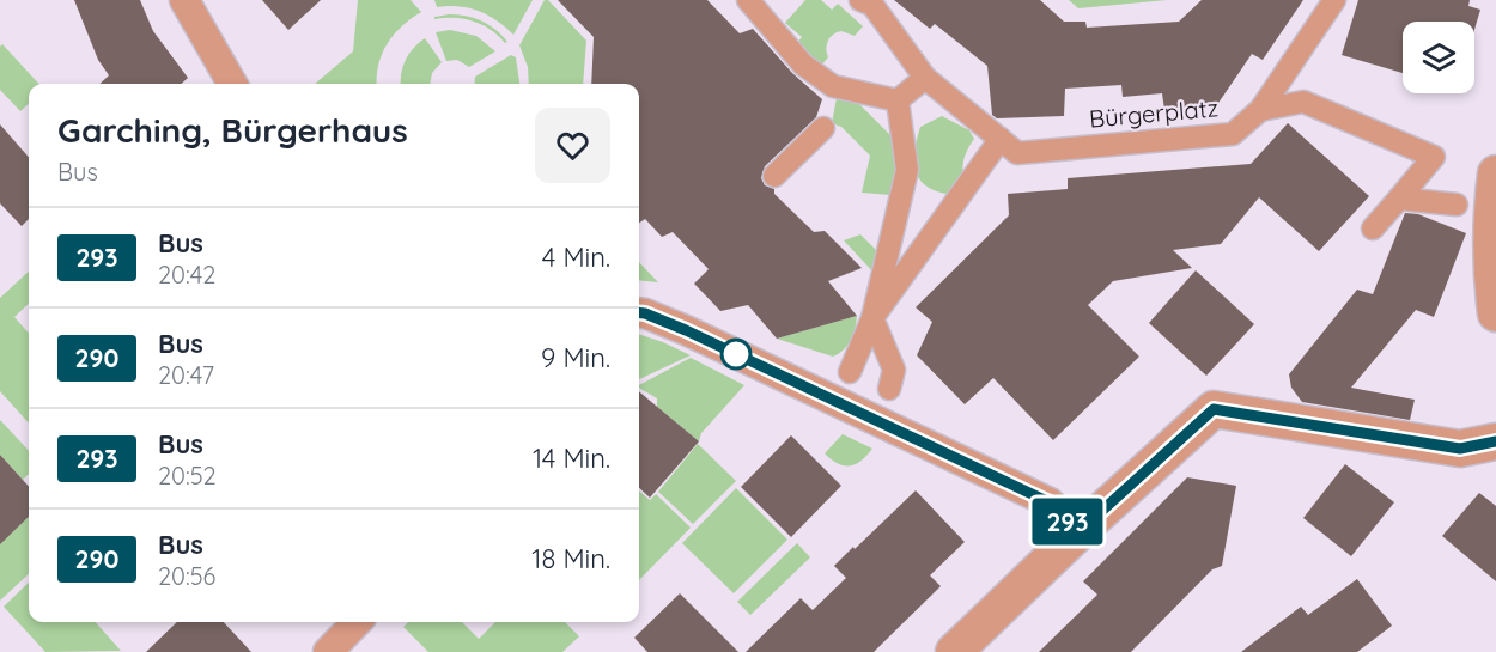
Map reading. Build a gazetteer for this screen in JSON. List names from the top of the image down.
{
  "streets": {
    "street": ["Bürgerplatz"]
  },
  "lines": ["bus line 293"],
  "page": {
    "on_map": "293",
    "heading": ["Garching, Bürgerhaus", "Bus"],
    "list": [
      {
        "mark": "293",
        "name": "Bus",
        "note": "20:42",
        "value": "4 Min."
      },
      {
        "mark": "290",
        "name": "Bus",
        "note": "20:47",
        "value": "9 Min."
      },
      {
        "mark": "293",
        "name": "Bus",
        "note": "20:52",
        "value": "14 Min."
      },
      {
        "mark": "290",
        "name": "Bus",
        "note": "20:56",
        "value": "18 Min."
      }
    ]
  }
}
